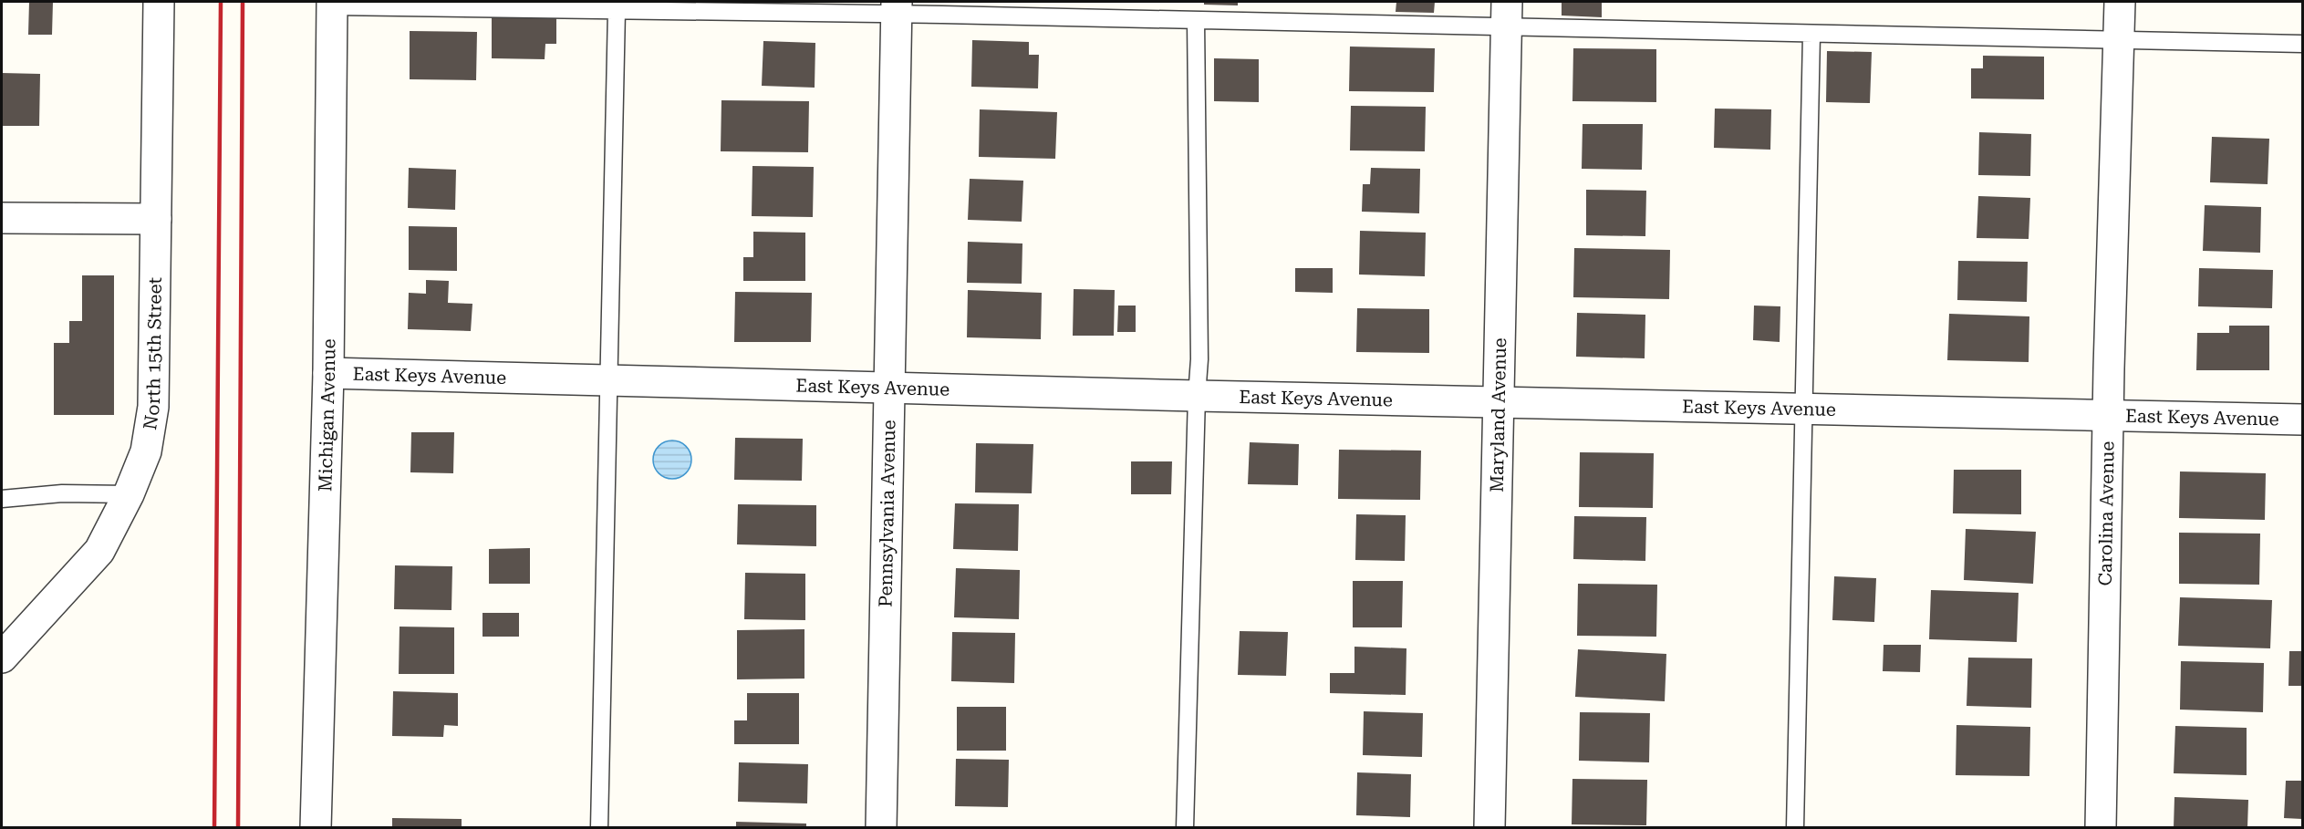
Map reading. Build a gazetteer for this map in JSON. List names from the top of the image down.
{
  "streets": {
    "street": [
      "North 15th Street",
      "East Keys Avenue",
      "Maryland Avenue",
      "Michigan Avenue",
      "Pennsylvania Avenue",
      "Carolina Avenue"
    ]
  },
  "crossings": [
    ["East Keys Avenue", "Maryland Avenue"],
    ["East Keys Avenue", "Michigan Avenue"],
    ["East Keys Avenue", "Pennsylvania Avenue"],
    ["East Keys Avenue", "Carolina Avenue"]
  ]
}
